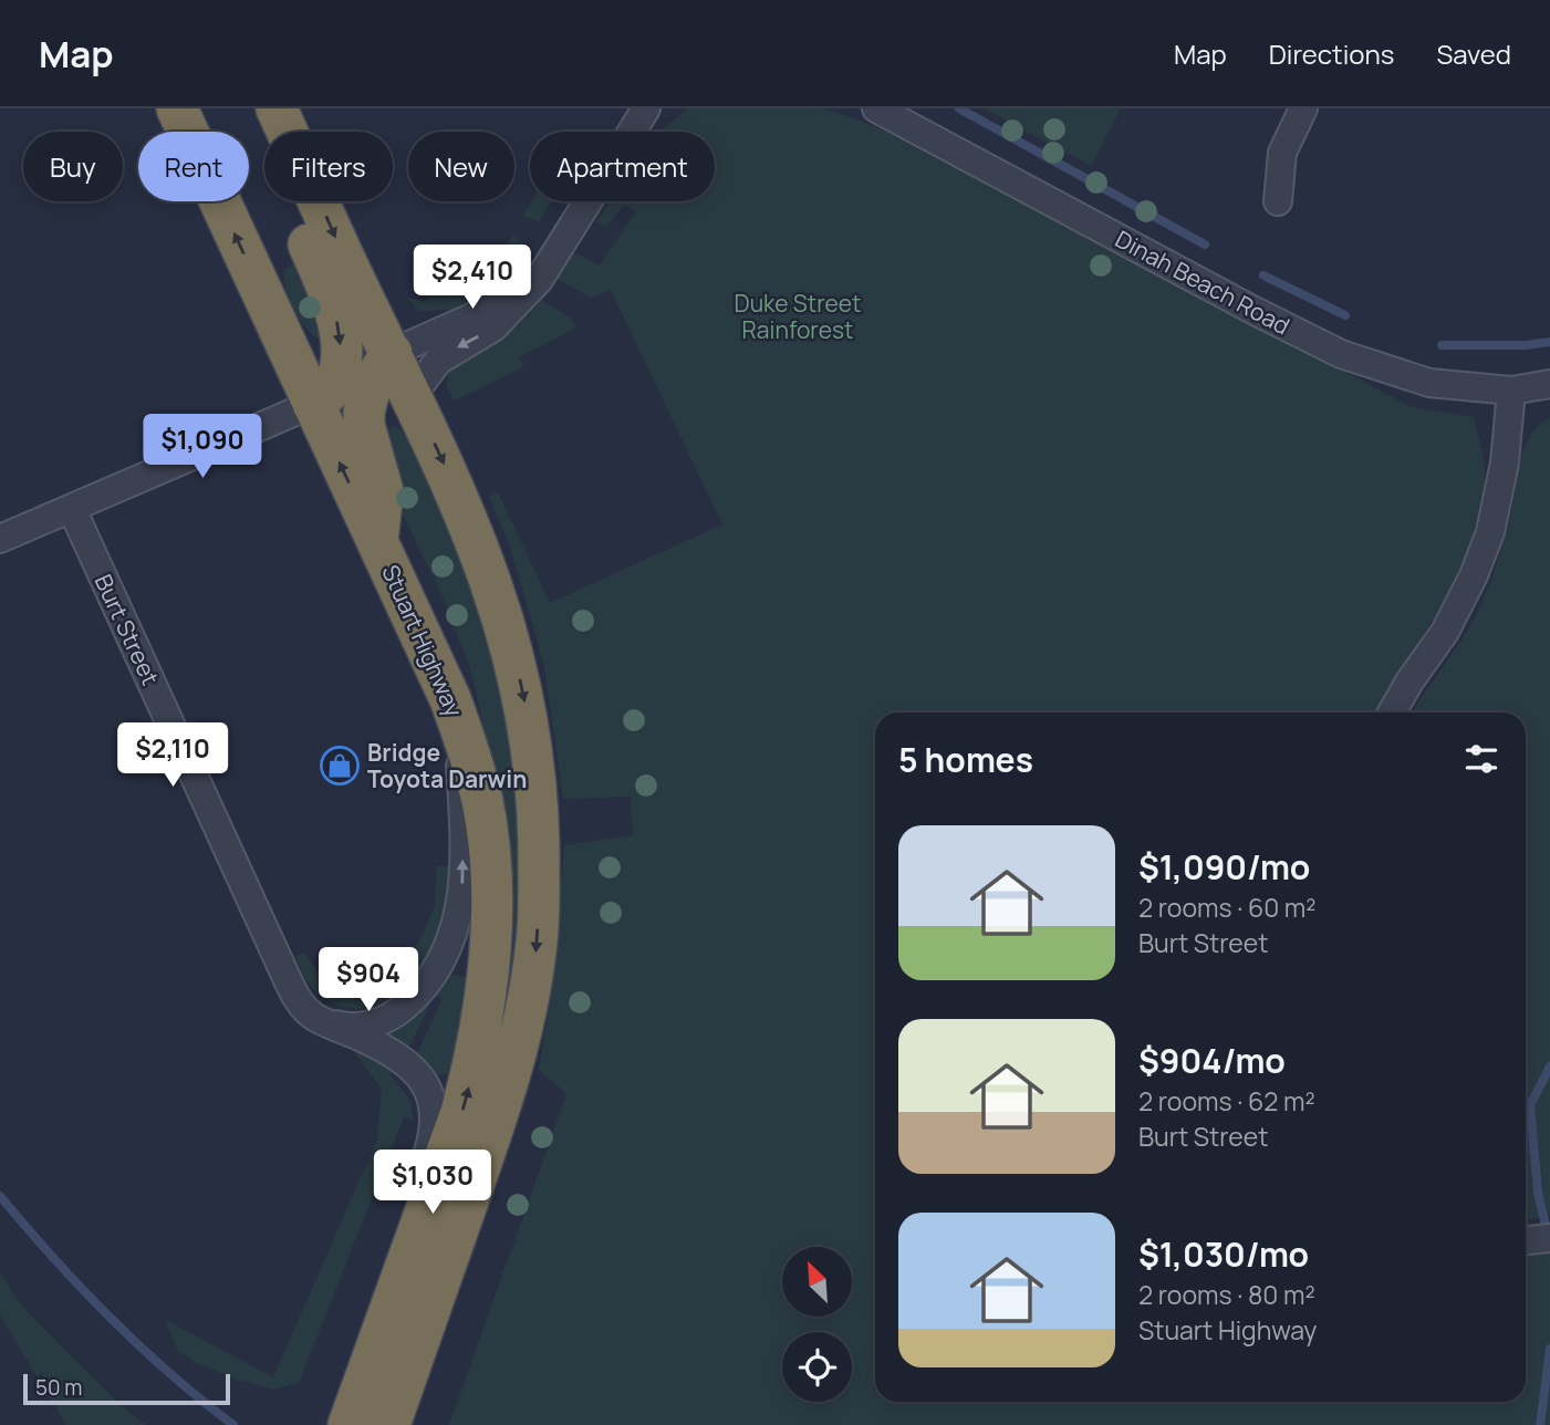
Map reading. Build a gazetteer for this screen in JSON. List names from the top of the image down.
{
  "streets": {
    "highway": ["Stuart Highway"],
    "street": ["Dinah Beach Road", "Burt Street"]
  },
  "crossings": [
    ["Burt Street", "Stuart Highway"]
  ],
  "parks": ["Duke Street Rainforest"],
  "places": {
    "shop": ["Bridge Toyota Darwin"]
  },
  "scale_bar": "50 m",
  "north": "top left",
  "page": {
    "header": "Map",
    "nav": ["Map", "Directions", "Saved"],
    "chip": [
      "Buy",
      "Rent",
      "Filters",
      "New",
      "Apartment"
    ],
    "price": [
      "$2,410",
      "$1,090",
      "$2,110",
      "$904",
      "$1,030"
    ],
    "heading": "5 homes",
    "list": [
      {
        "name": "$1,090/mo",
        "note": "2 rooms · 60 m² · Burt Street"
      },
      {
        "name": "$904/mo",
        "note": "2 rooms · 62 m² · Burt Street"
      },
      {
        "name": "$1,030/mo",
        "note": "2 rooms · 80 m² · Stuart Highway"
      }
    ],
    "scale": "50 m"
  }
}
